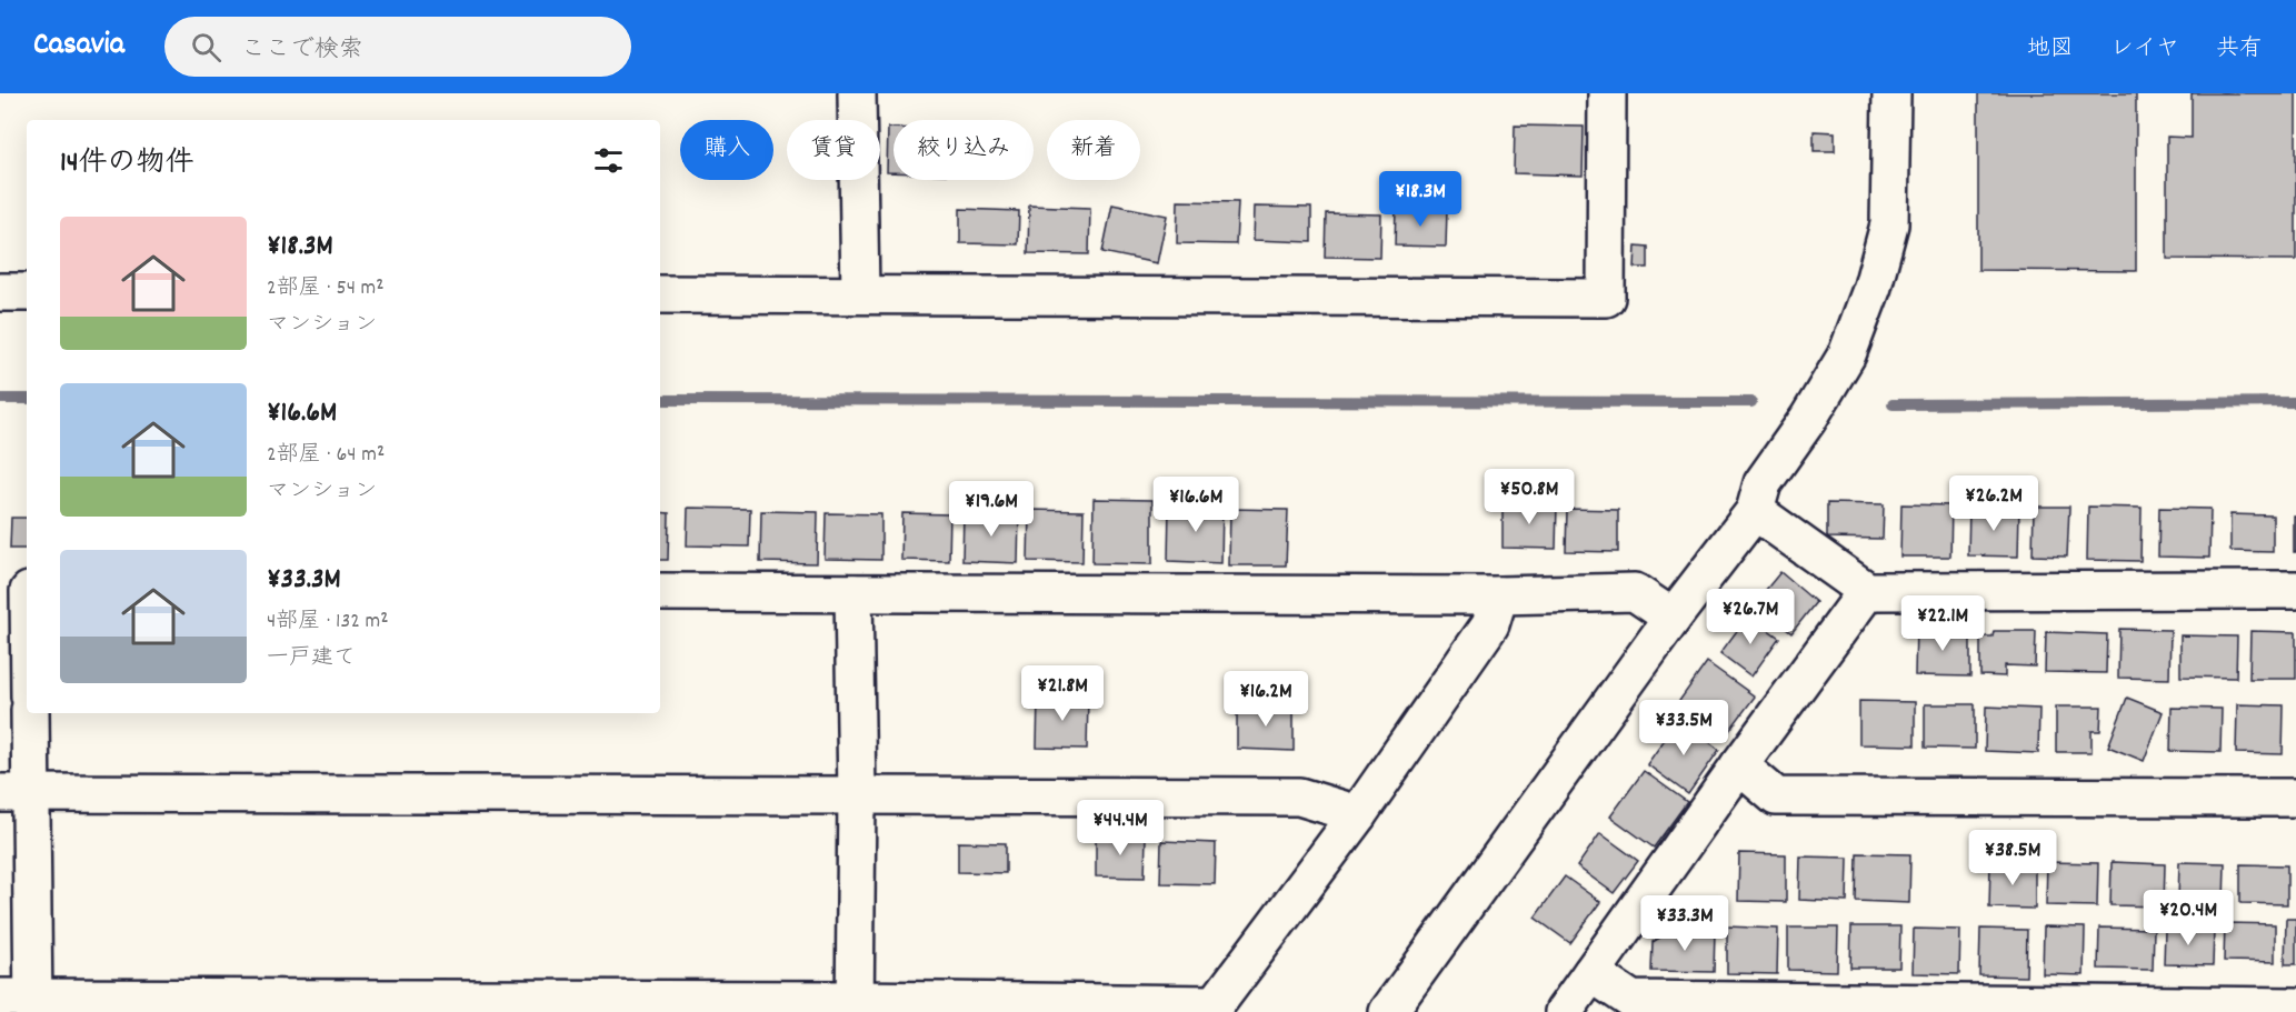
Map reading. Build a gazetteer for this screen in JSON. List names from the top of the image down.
{
  "page": {
    "header": "Casavia",
    "search": "ここで検索",
    "nav": ["地図", "レイヤ", "共有"],
    "chip": [
      "購入",
      "賃貸",
      "絞り込み",
      "新着"
    ],
    "heading": "14件の物件",
    "price": [
      "¥18.3M",
      "¥50.8M",
      "¥26.2M",
      "¥16.6M",
      "¥19.6M",
      "¥26.7M",
      "¥22.1M",
      "¥21.8M",
      "¥16.2M",
      "¥33.5M",
      "¥44.4M",
      "¥38.5M",
      "¥20.4M",
      "¥33.3M"
    ],
    "list": [
      {
        "name": "¥18.3M",
        "note": "2部屋 · 54 m² · マンション"
      },
      {
        "name": "¥16.6M",
        "note": "2部屋 · 64 m² · マンション"
      },
      {
        "name": "¥33.3M",
        "note": "4部屋 · 132 m² · 一戸建て"
      }
    ]
  }
}
